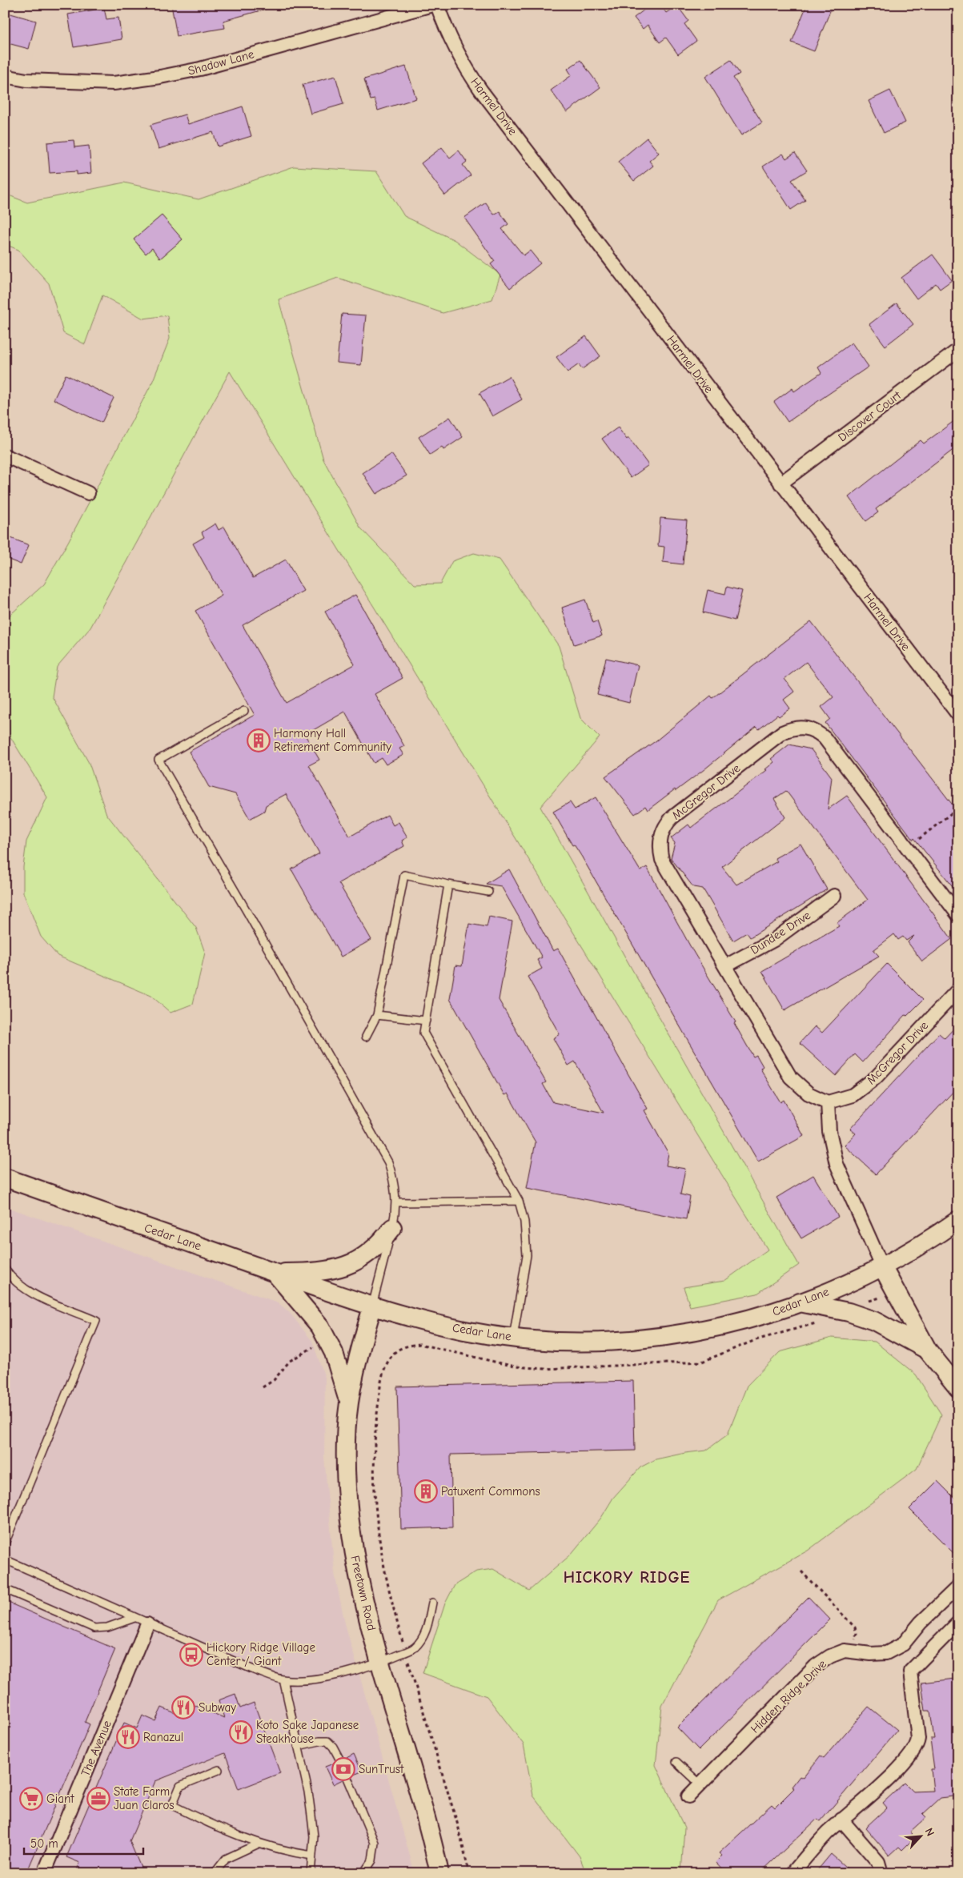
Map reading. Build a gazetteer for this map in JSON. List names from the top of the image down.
{
  "streets": {
    "main road": ["Cedar Lane", "Freetown Road"],
    "street": [
      "Shadow Lane",
      "Harmel Drive",
      "Discover Court",
      "McGregor Drive",
      "Dundee Drive",
      "Hidden Ridge Drive",
      "The Avenue"
    ]
  },
  "crossings": [
    ["Harmel Drive", "Discover Court"],
    ["McGregor Drive", "Dundee Drive"],
    ["Cedar Lane", "Freetown Road"]
  ],
  "districts": ["HICKORY RIDGE"],
  "places": {
    "building": ["Harmony Hall Retirement Community", "Patuxent Commons"],
    "bus stop": ["Hickory Ridge Village Center / Giant"],
    "restaurant": ["Subway", "Koto Sake Japanese Steakhouse", "Ranazul"],
    "bank": ["SunTrust"],
    "supermarket": ["Giant"],
    "office": ["State Farm Juan Claros"]
  },
  "scale_bar": "50 m",
  "north": "top right"
}
